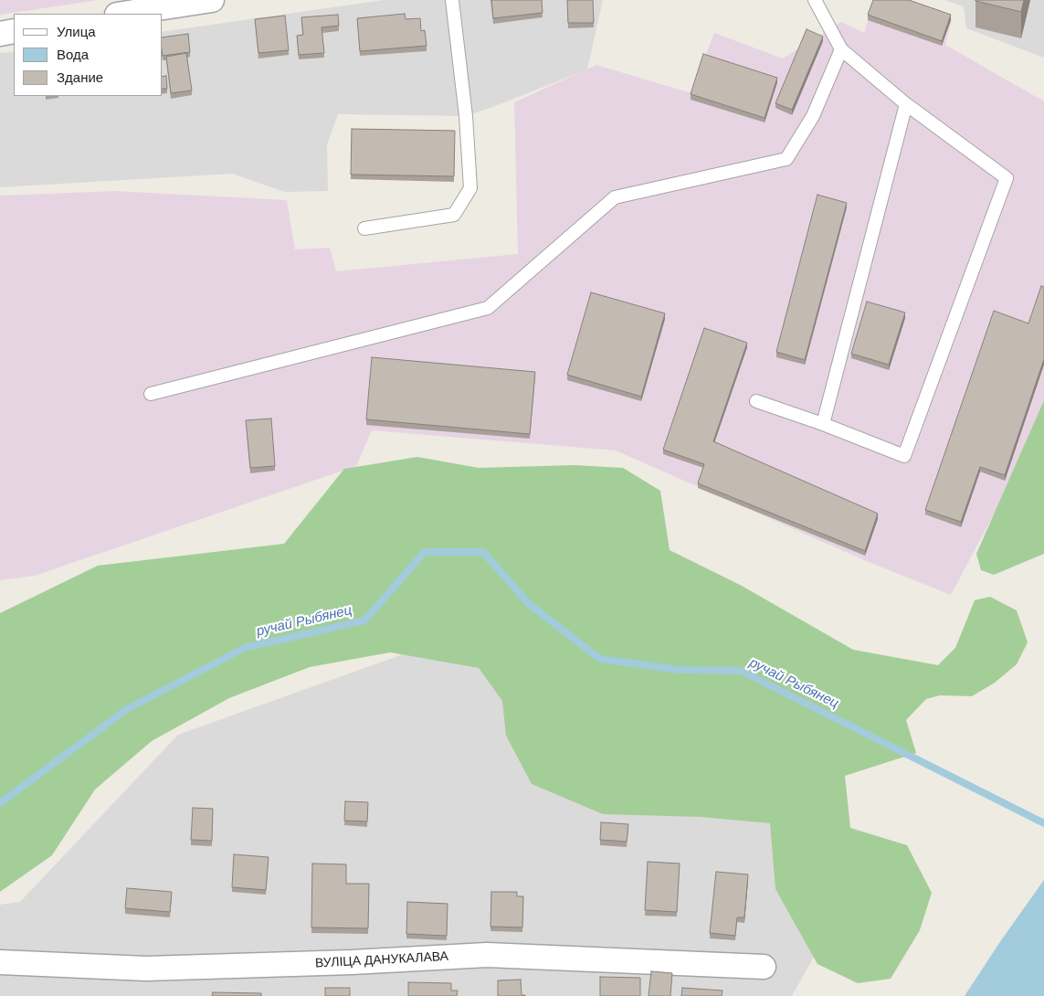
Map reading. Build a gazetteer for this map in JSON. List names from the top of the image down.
{
  "streets": {
    "street": ["ВУЛІЦА ДАНУКАЛАВА"]
  },
  "water": ["ручай Рыбянец"],
  "legend": ["Улица", "Вода", "Здание"]
}
